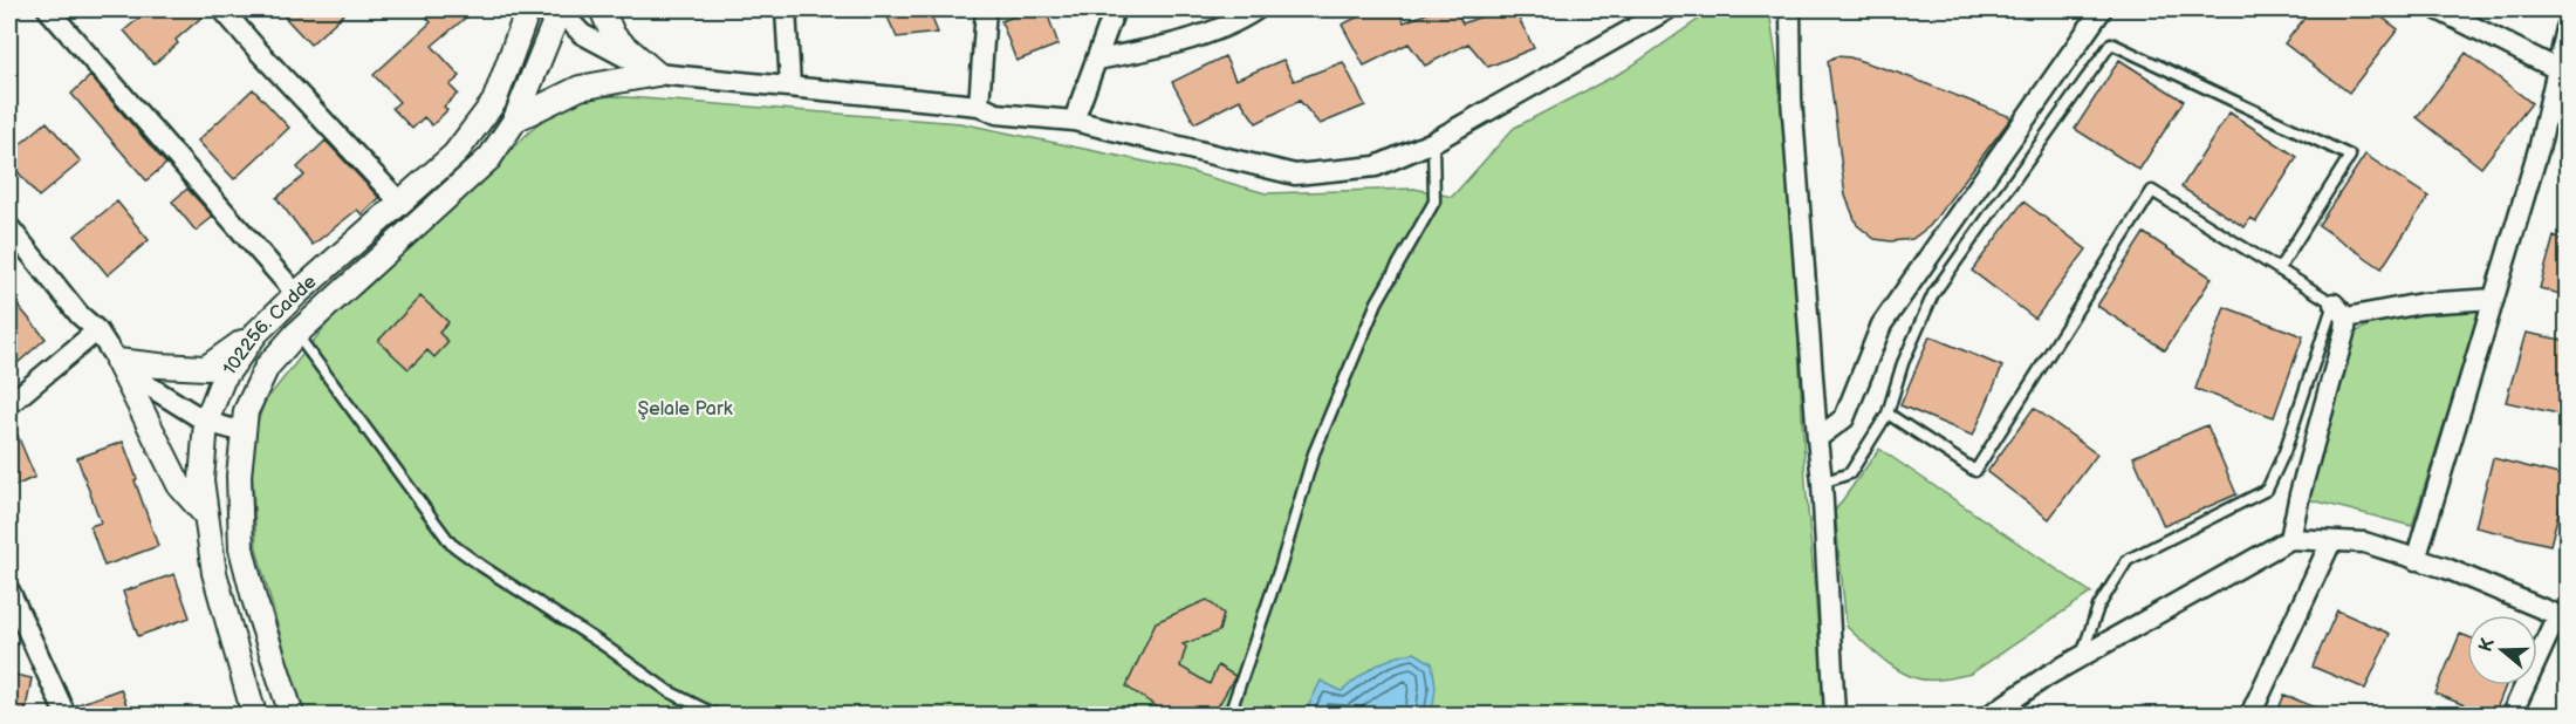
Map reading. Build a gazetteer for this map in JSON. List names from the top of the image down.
{
  "streets": {
    "street": ["102256. Cadde"]
  },
  "parks": ["Şelale Park"],
  "north": "left"
}
